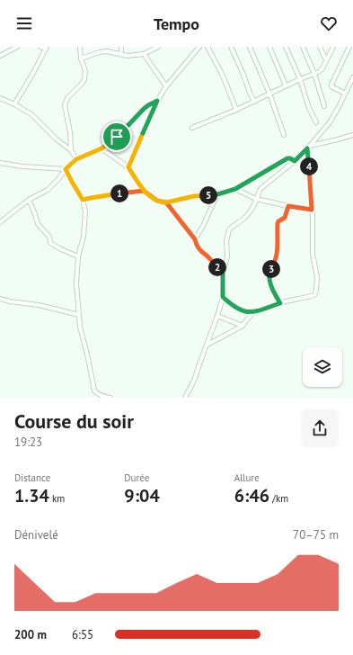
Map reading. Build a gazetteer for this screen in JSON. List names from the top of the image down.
{
  "page": {
    "header": "Tempo",
    "pins": [
      "4",
      "1",
      "5",
      "2",
      "3"
    ],
    "heading": ["Course du soir", "19:23"],
    "stats": [
      ["Distance", "1.34 km"],
      ["Durée", "9:04"],
      ["Allure", "6:46 /km"]
    ],
    "chart": ["Dénivelé", "70–75 m"],
    "list": [
      {
        "name": "200 m",
        "note": "6:55"
      }
    ]
  }
}
